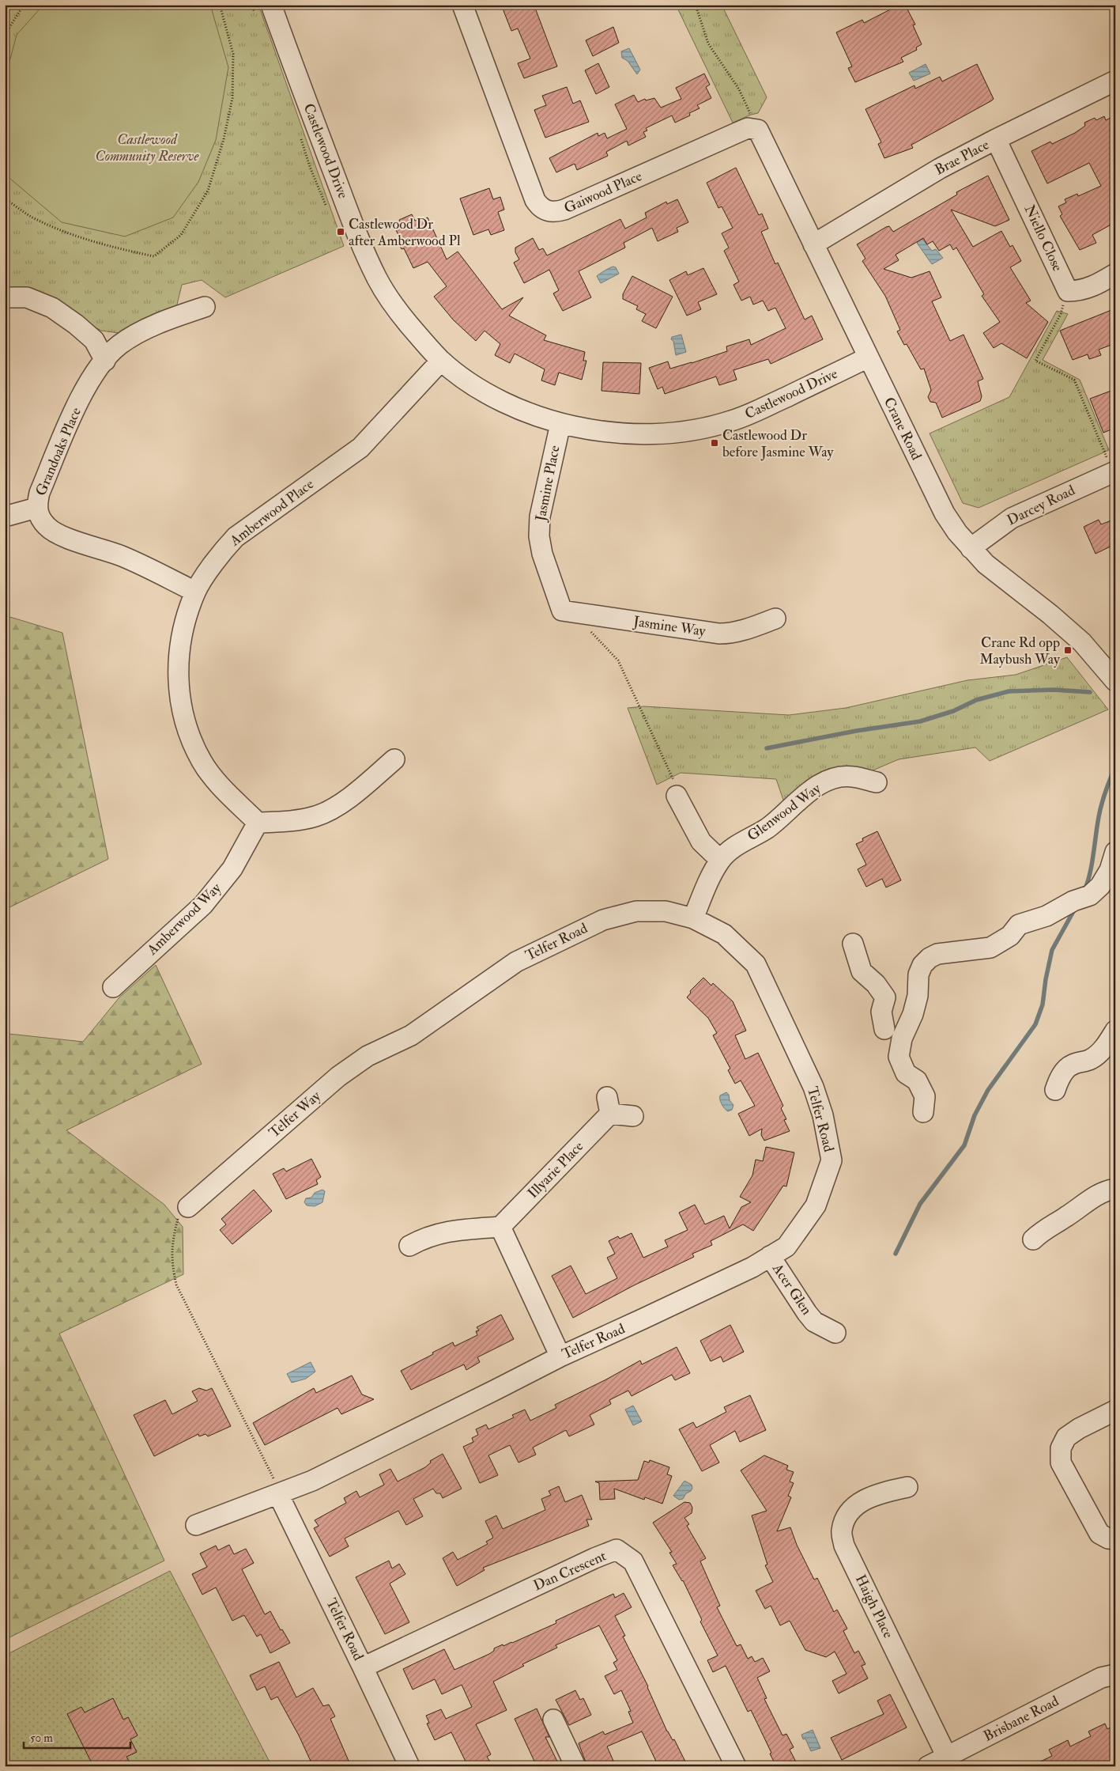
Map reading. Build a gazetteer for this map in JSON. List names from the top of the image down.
{
  "streets": {
    "street": [
      "Castlewood Drive",
      "Brae Place",
      "Gaiwood Place",
      "Niello Close",
      "Crane Road",
      "Grandoaks Place",
      "Jasmine Place",
      "Darcey Road",
      "Amberwood Place",
      "Jasmine Way",
      "Glenwood Way",
      "Amberwood Way",
      "Telfer Road",
      "Telfer Way",
      "Illyarie Place",
      "Acer Glen",
      "Dan Crescent",
      "Haigh Place",
      "Brisbane Road"
    ]
  },
  "crossings": [
    ["Castlewood Drive", "Crane Road"],
    ["Castlewood Drive", "Jasmine Place"],
    ["Castlewood Drive", "Amberwood Place"],
    ["Brae Place", "Niello Close"],
    ["Brae Place", "Crane Road"],
    ["Gaiwood Place", "Crane Road"],
    ["Crane Road", "Darcey Road"],
    ["Grandoaks Place", "Amberwood Place"],
    ["Jasmine Place", "Jasmine Way"],
    ["Amberwood Place", "Amberwood Way"],
    ["Glenwood Way", "Telfer Road"],
    ["Telfer Road", "Telfer Way"],
    ["Telfer Road", "Acer Glen"],
    ["Telfer Road", "Dan Crescent"],
    ["Haigh Place", "Brisbane Road"]
  ],
  "parks": ["Castlewood Community Reserve"],
  "places": {
    "transit": ["Castlewood Dr after Amberwood Pl", "Castlewood Dr before Jasmine Way", "Crane Rd opp Maybush Way"]
  },
  "scale_bar": "50 m"
}
